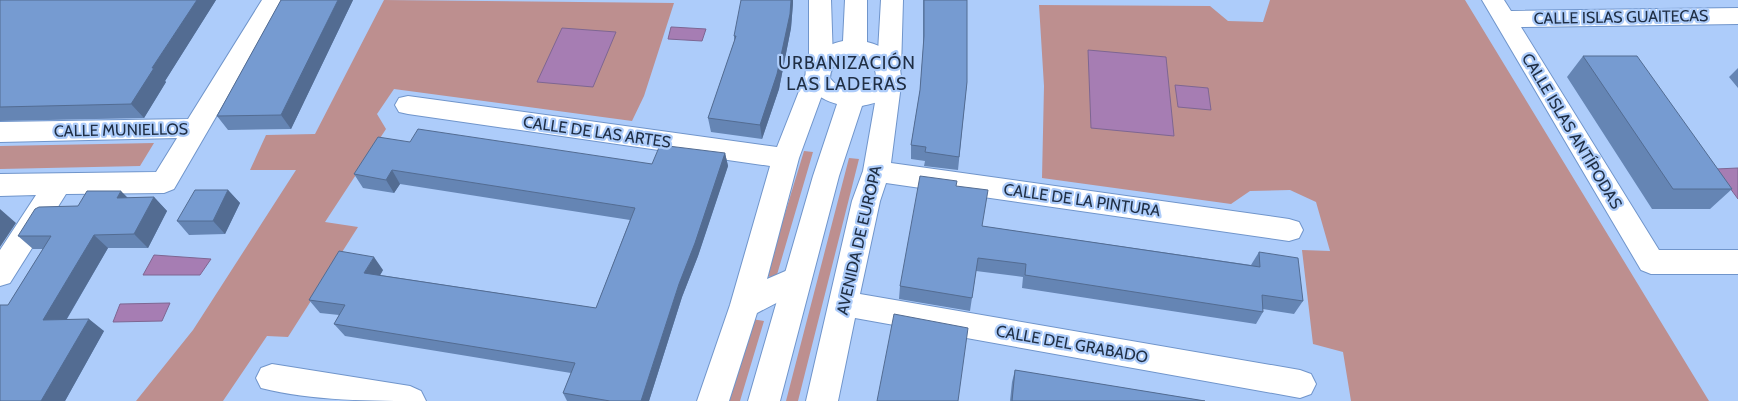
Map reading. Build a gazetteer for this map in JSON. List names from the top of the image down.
{
  "streets": {
    "street": [
      "CALLE ISLAS GUAITECAS",
      "CALLE MUNIELLOS",
      "CALLE ISLAS ANTÍPODAS",
      "CALLE DE LAS ARTES",
      "CALLE DE LA PINTURA",
      "AVENIDA DE EUROPA",
      "CALLE DEL GRABADO"
    ]
  },
  "crossings": [
    ["CALLE ISLAS GUAITECAS", "CALLE ISLAS ANTÍPODAS"],
    ["CALLE DE LA PINTURA", "AVENIDA DE EUROPA"],
    ["AVENIDA DE EUROPA", "CALLE DEL GRABADO"]
  ],
  "districts": ["URBANIZACIÓN LAS LADERAS"]
}
